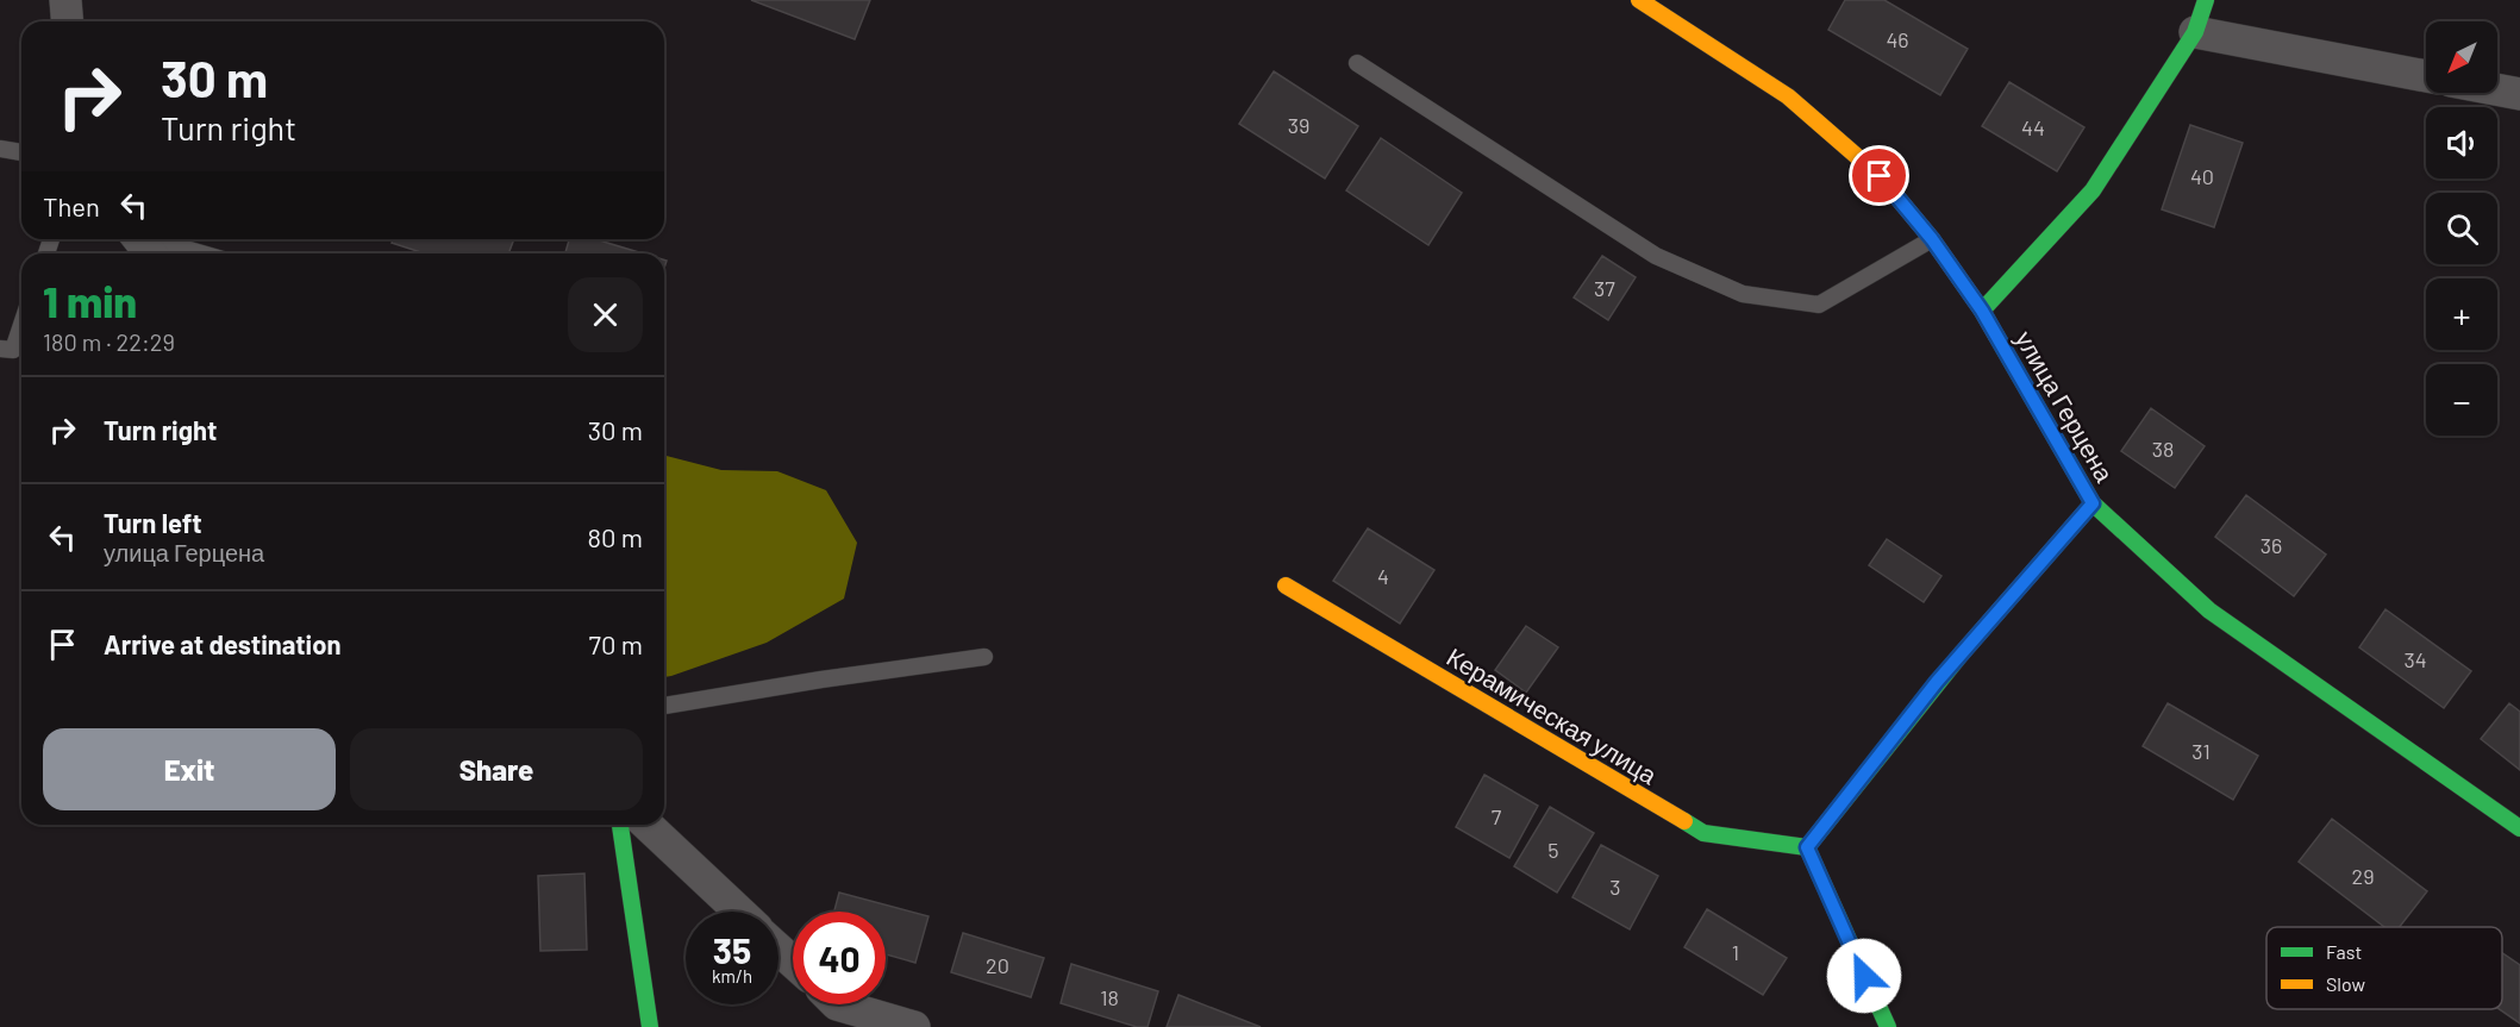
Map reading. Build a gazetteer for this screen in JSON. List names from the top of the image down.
{
  "streets": {
    "street": ["улица Герцена", "Керамическая улица"]
  },
  "house_numbers": [
    "46",
    "39",
    "44",
    "40",
    "37",
    "38",
    "36",
    "4",
    "34",
    "31",
    "7",
    "5",
    "29",
    "3",
    "1",
    "20",
    "18"
  ],
  "legend": ["Fast", "Slow"],
  "north": "bottom left",
  "page": {
    "map_buttons": ["+", "−"],
    "turn": ["30 m", "Turn right"],
    "then": "Then",
    "heading": ["1 min", "180 m · 22:29"],
    "list": [
      {
        "name": "Turn right",
        "value": "30 m"
      },
      {
        "name": "Turn left",
        "note": "улица Герцена",
        "value": "80 m"
      },
      {
        "name": "Arrive at destination",
        "value": "70 m"
      }
    ],
    "buttons": ["Exit", "Share"],
    "speed": "35 km/h",
    "limit": "40"
  }
}
